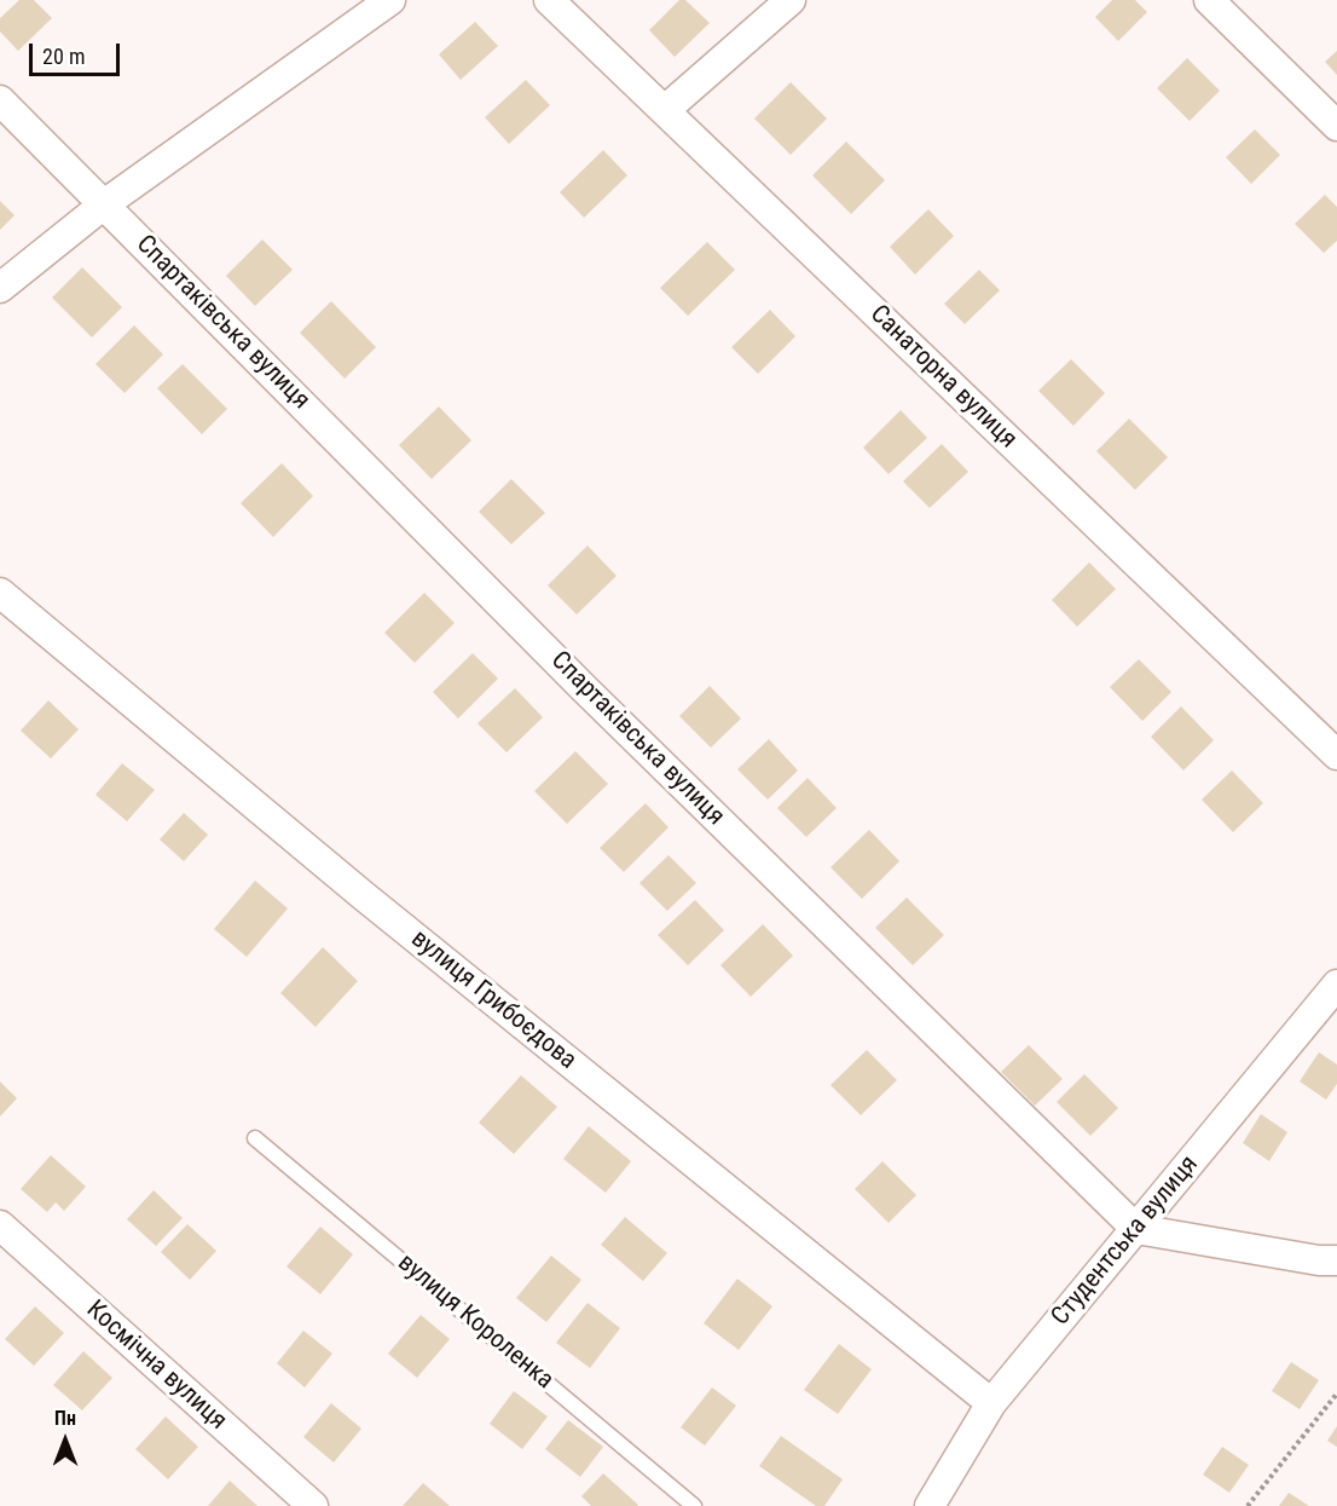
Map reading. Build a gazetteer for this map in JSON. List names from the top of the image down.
{
  "streets": {
    "street": [
      "Спартаківська вулиця",
      "Санаторна вулиця",
      "вулиця Грибоєдова",
      "Студентська вулиця",
      "Космічна вулиця"
    ],
    "lane": ["вулиця Короленка"]
  },
  "crossings": [
    ["Спартаківська вулиця", "Студентська вулиця"],
    ["вулиця Грибоєдова", "Студентська вулиця"]
  ],
  "scale_bar": "20 m",
  "north": "top"
}
